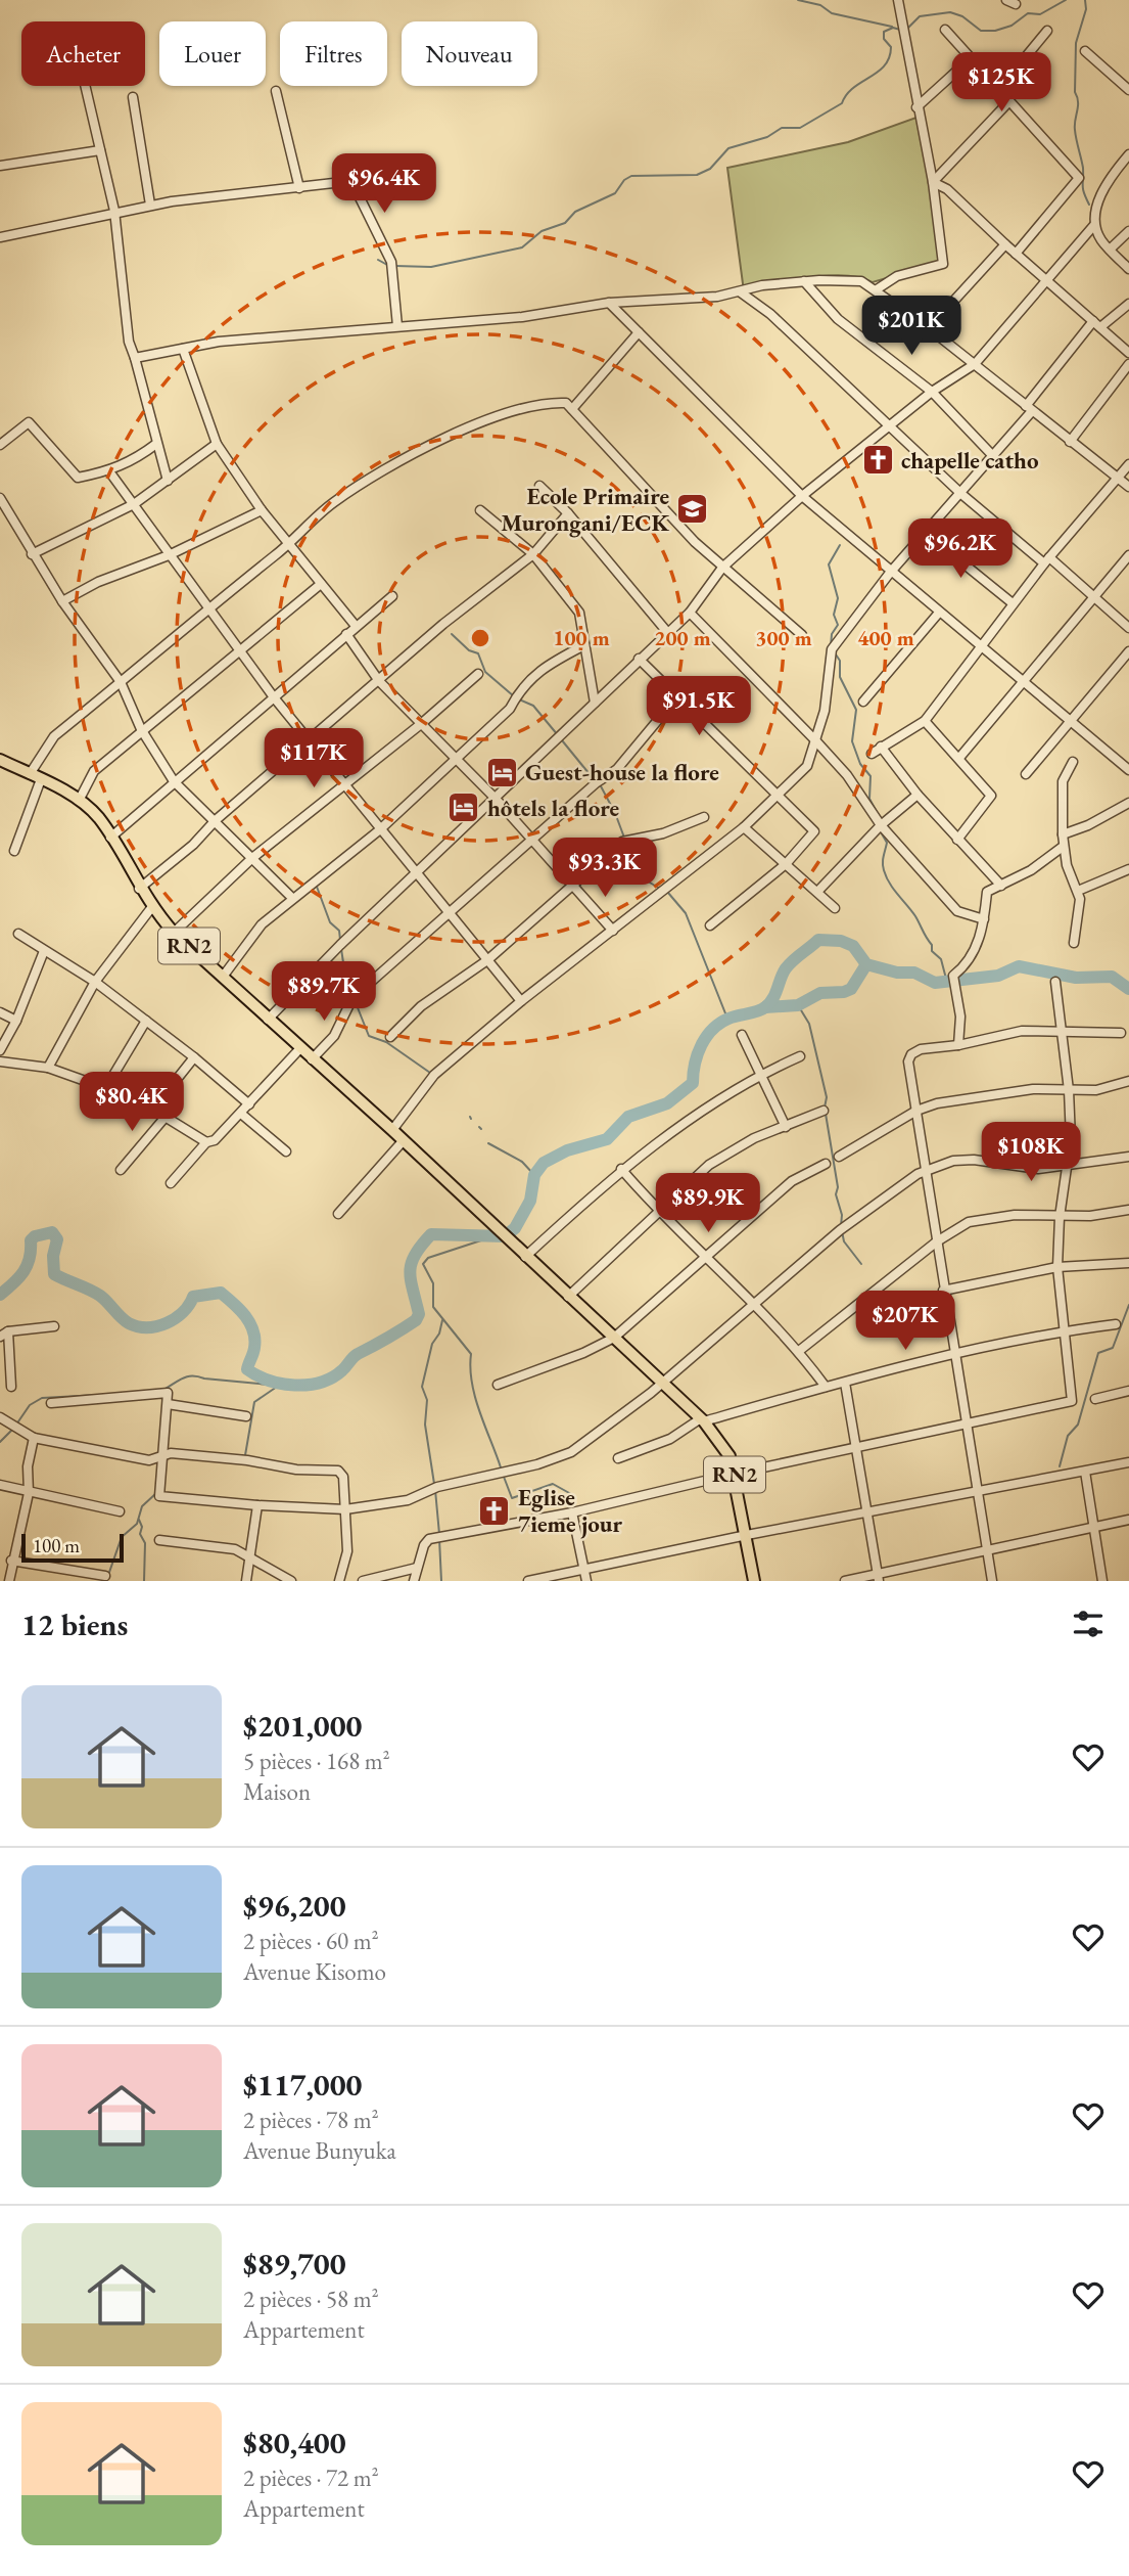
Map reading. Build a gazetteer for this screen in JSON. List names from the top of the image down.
{
  "streets": {
    "highway": ["RN2"]
  },
  "places": {
    "church": ["chapelle catho", "Eglise 7ieme jour"],
    "school or university": ["Ecole Primaire Murongani/ECK"],
    "hotel": ["Guest-house la flore", "hôtels la flore"]
  },
  "scale_bar": "100 m",
  "page": {
    "chip": [
      "Acheter",
      "Louer",
      "Filtres",
      "Nouveau"
    ],
    "price": [
      "$125K",
      "$96.4K",
      "$201K",
      "$96.2K",
      "$91.5K",
      "$117K",
      "$93.3K",
      "$89.7K",
      "$80.4K",
      "$108K",
      "$89.9K",
      "$207K"
    ],
    "scale": "100 m",
    "heading": "12 biens",
    "list": [
      {
        "name": "$201,000",
        "note": "5 pièces · 168 m² · Maison"
      },
      {
        "name": "$96,200",
        "note": "2 pièces · 60 m² · Avenue Kisomo"
      },
      {
        "name": "$117,000",
        "note": "2 pièces · 78 m² · Avenue Bunyuka"
      },
      {
        "name": "$89,700",
        "note": "2 pièces · 58 m² · Appartement"
      },
      {
        "name": "$80,400",
        "note": "2 pièces · 72 m² · Appartement"
      }
    ]
  },
  "rings": [
    "100 m",
    "200 m",
    "300 m",
    "400 m"
  ]
}
